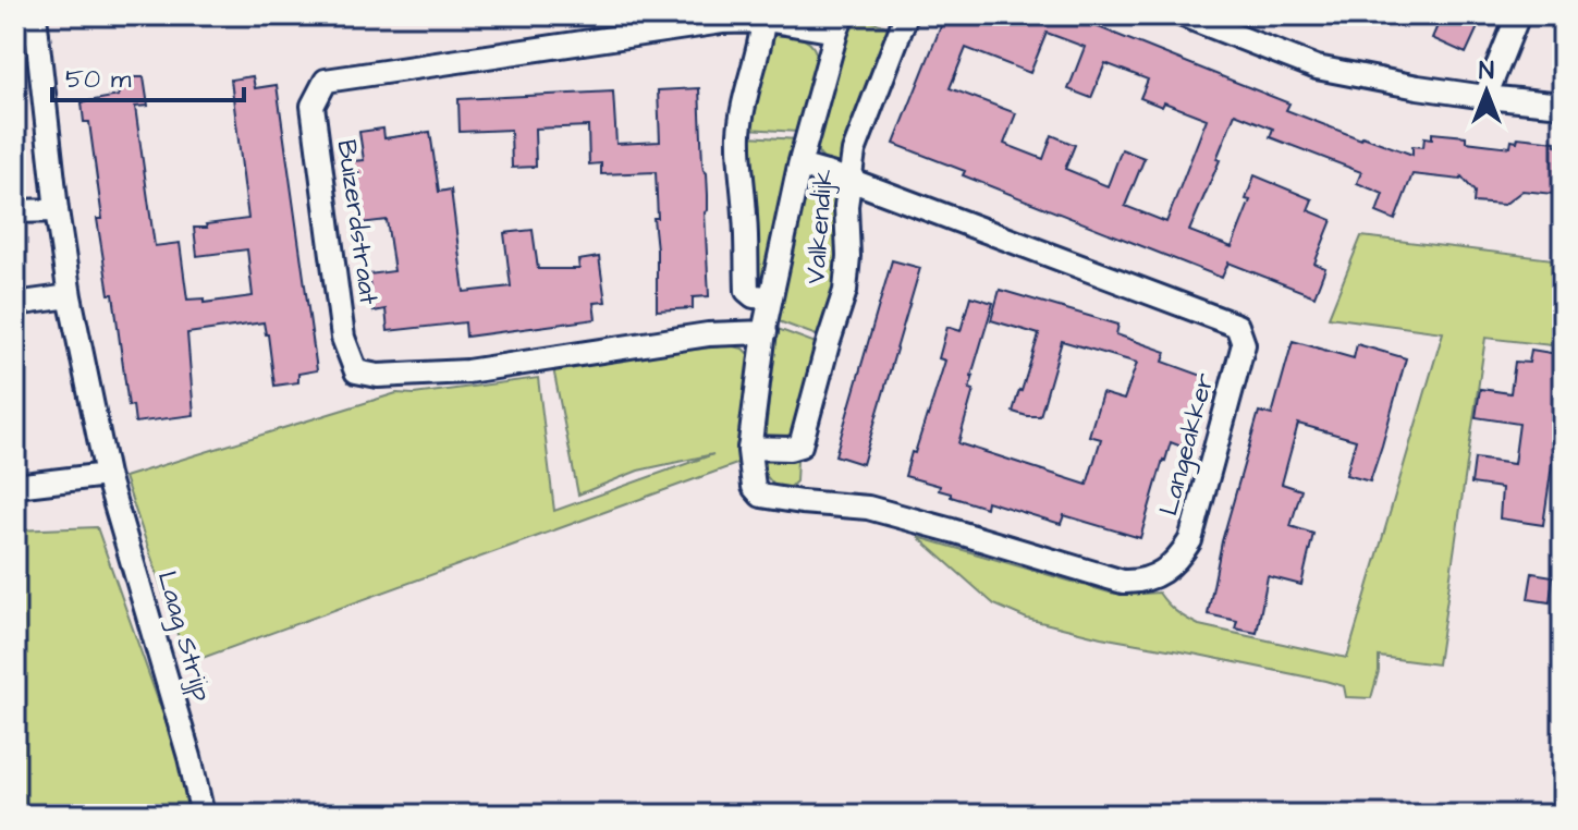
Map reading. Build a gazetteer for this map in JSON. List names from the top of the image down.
{
  "streets": {
    "street": [
      "Buizerdstraat",
      "Valkendijk",
      "Langeakker",
      "Laag Strijp"
    ]
  },
  "crossings": [
    ["Buizerdstraat", "Valkendijk"],
    ["Valkendijk", "Langeakker"]
  ],
  "scale_bar": "50 m",
  "north": "top"
}
